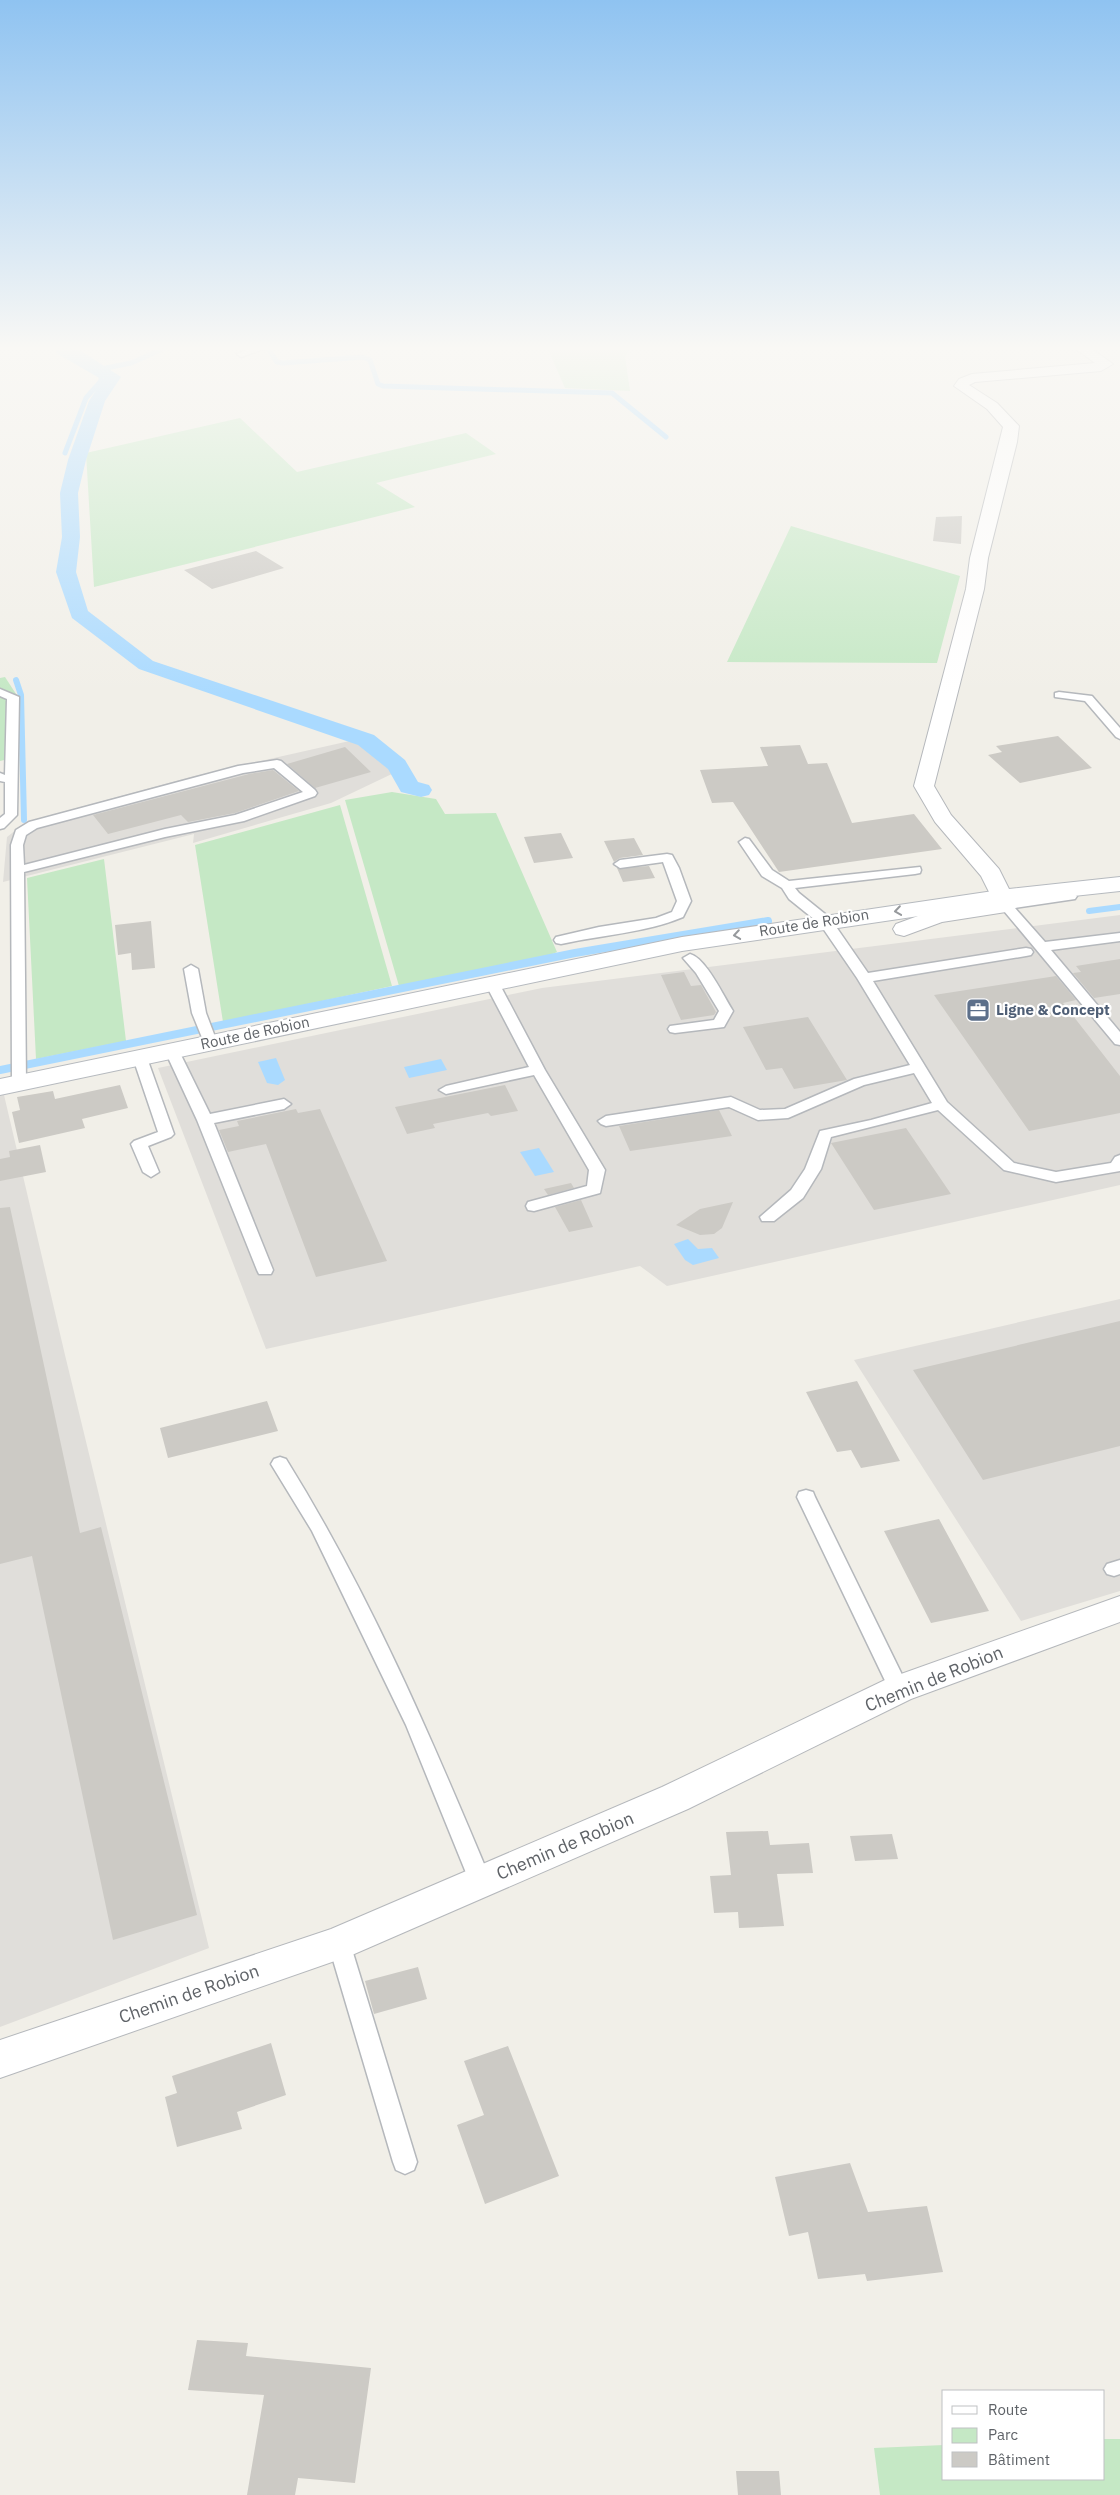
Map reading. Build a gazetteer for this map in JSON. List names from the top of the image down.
{
  "streets": {
    "street": ["Route de Robion", "Chemin de Robion"]
  },
  "places": {
    "office": ["Ligne & Concept"]
  },
  "legend": ["Route", "Parc", "Bâtiment"]
}
